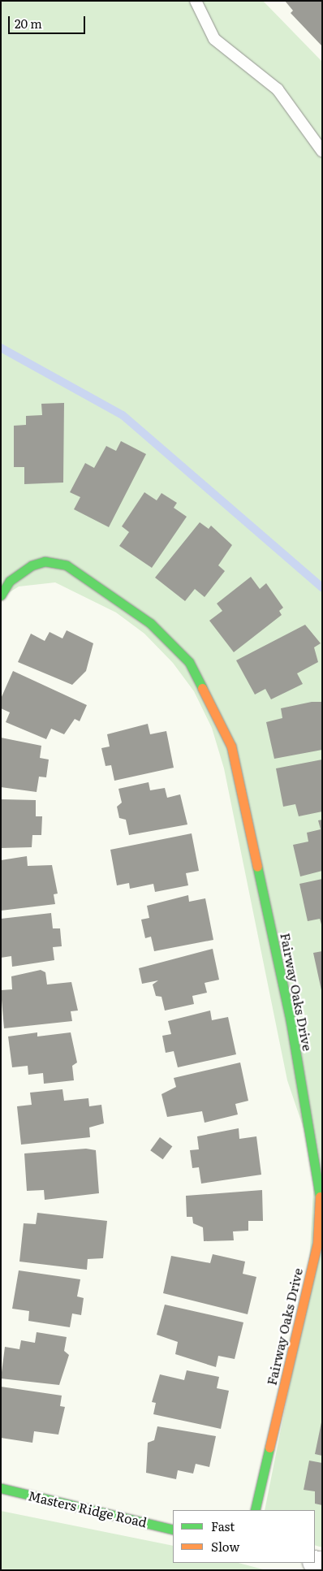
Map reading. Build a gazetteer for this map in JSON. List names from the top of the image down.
{
  "streets": {
    "street": ["Fairway Oaks Drive", "Masters Ridge Road"]
  },
  "legend": ["Fast", "Slow"],
  "scale_bar": "20 m"
}
